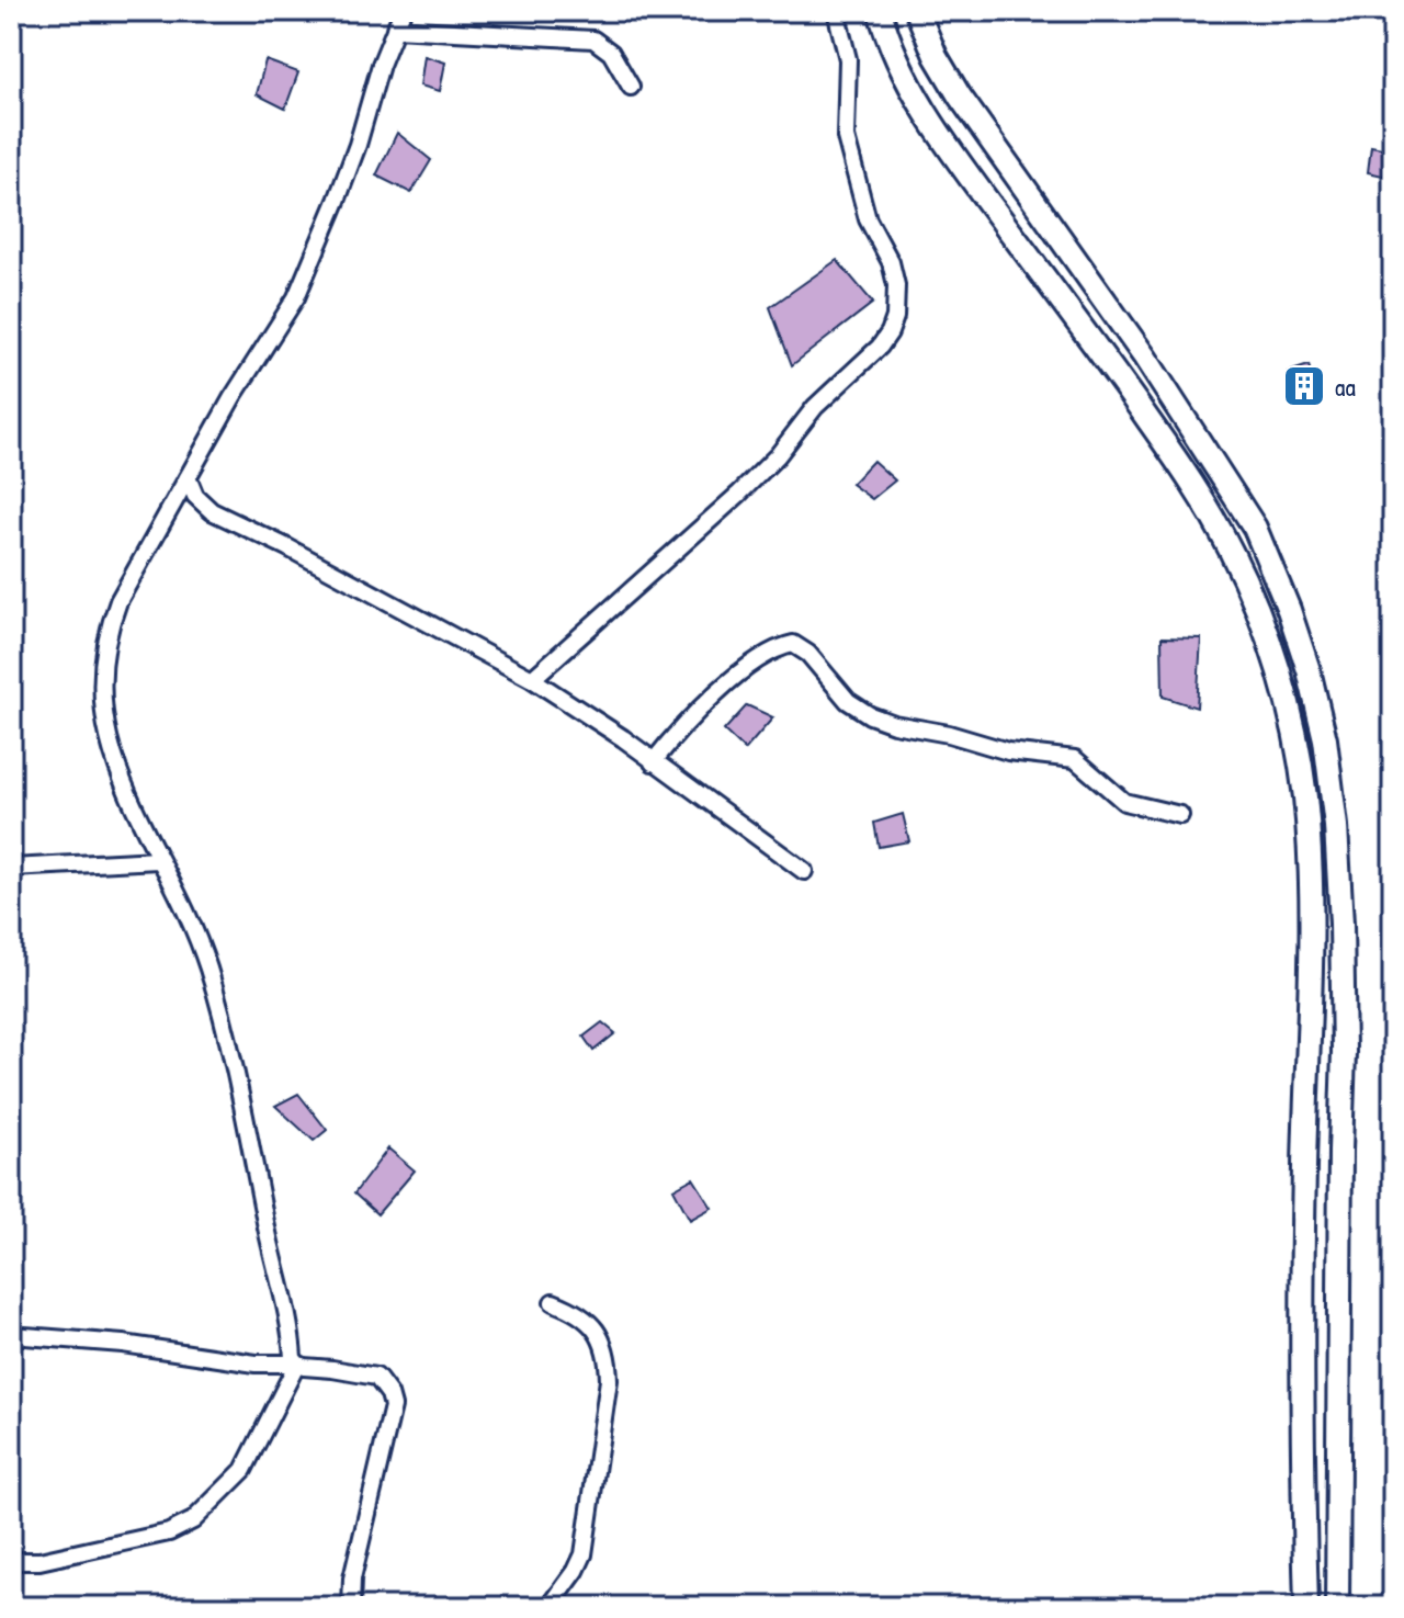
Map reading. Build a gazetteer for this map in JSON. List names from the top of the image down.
{
  "places": {
    "building": ["aa"]
  }
}
